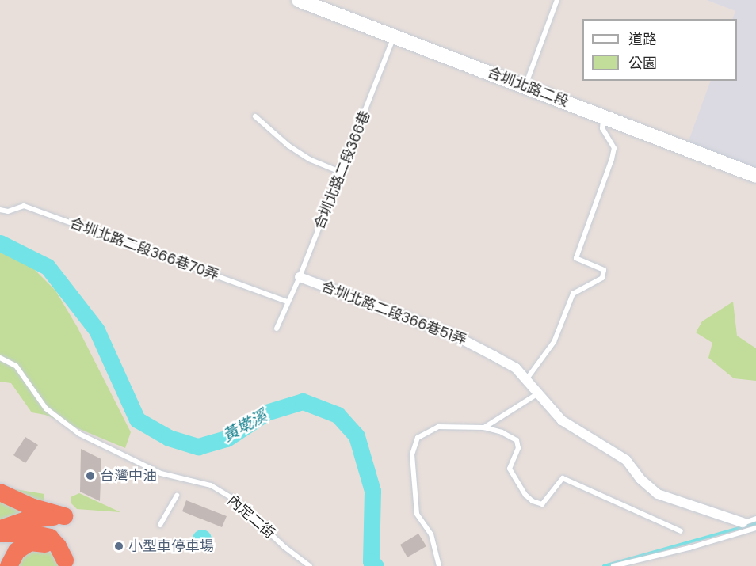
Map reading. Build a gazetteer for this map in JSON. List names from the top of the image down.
{
  "streets": {
    "street": ["合圳北路二段", "合圳北路二段366巷51弄"],
    "lane": ["合圳北路二段366巷", "合圳北路二段366巷70弄", "內定二街"]
  },
  "crossings": [
    ["合圳北路二段", "合圳北路二段366巷"],
    ["合圳北路二段366巷", "合圳北路二段366巷70弄"],
    ["合圳北路二段366巷", "合圳北路二段366巷51弄"]
  ],
  "water": ["黃墘溪"],
  "places": ["台灣中油", "小型車停車場"],
  "legend": ["道路", "公園"]
}
